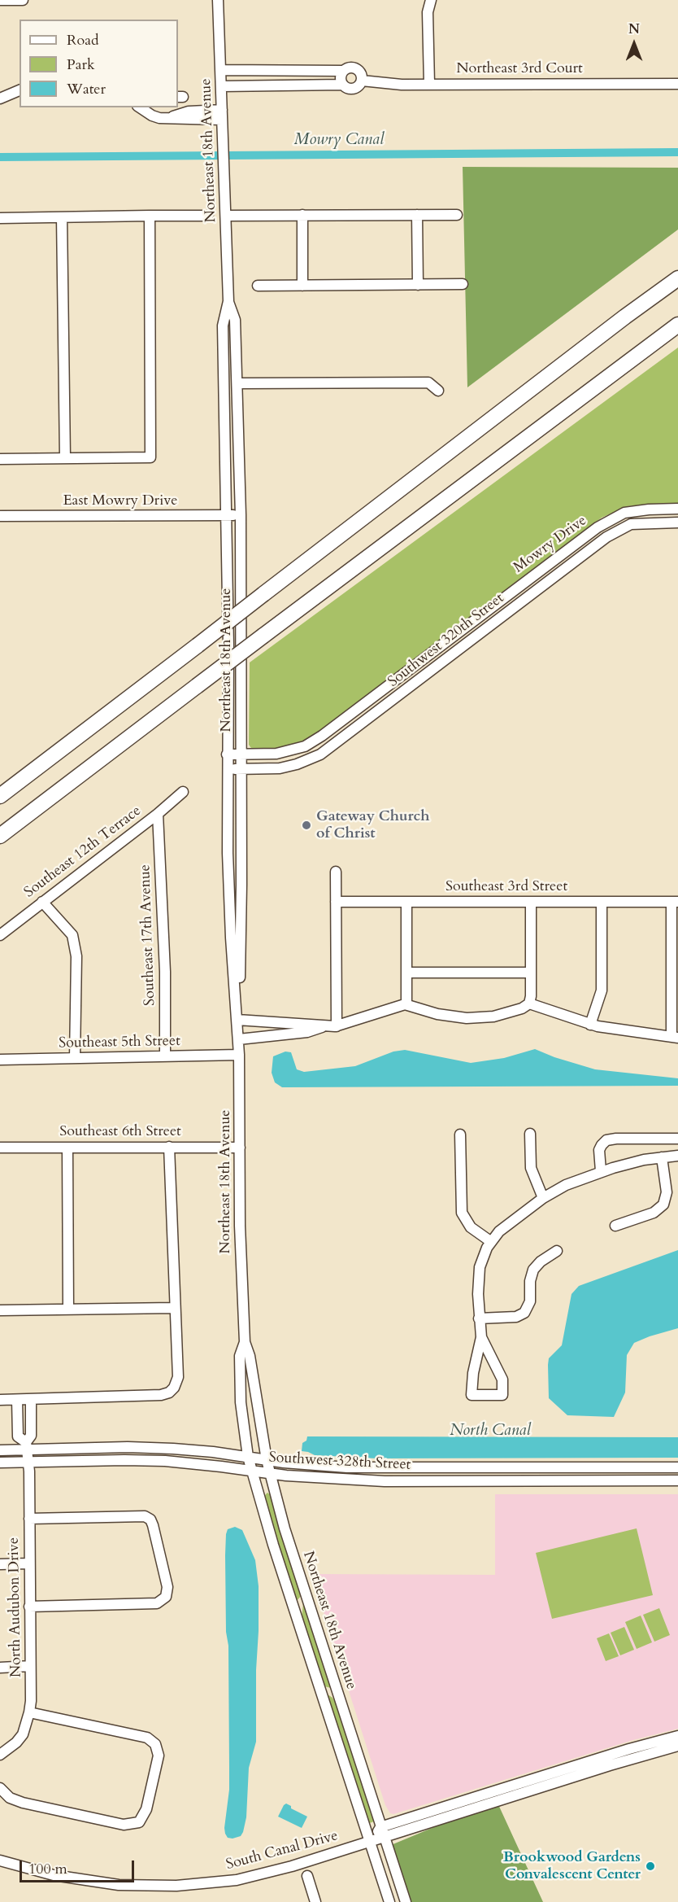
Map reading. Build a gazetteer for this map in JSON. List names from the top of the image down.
{
  "streets": {
    "street": [
      "Northeast 3rd Court",
      "Northeast 18th Avenue",
      "East Mowry Drive",
      "Mowry Drive",
      "Southwest 320th Street",
      "Southeast 12th Terrace",
      "Southeast 3rd Street",
      "Southeast 17th Avenue",
      "Southeast 5th Street",
      "Southeast 6th Street",
      "Southwest 328th Street",
      "North Audubon Drive",
      "South Canal Drive"
    ]
  },
  "crossings": [
    ["Northeast 18th Avenue", "East Mowry Drive"],
    ["Northeast 18th Avenue", "Mowry Drive"],
    ["Northeast 18th Avenue", "Southwest 320th Street"],
    ["Northeast 18th Avenue", "Southeast 5th Street"],
    ["Northeast 18th Avenue", "Southeast 6th Street"],
    ["Northeast 18th Avenue", "Southwest 328th Street"],
    ["Northeast 18th Avenue", "South Canal Drive"],
    ["Southeast 12th Terrace", "Southeast 17th Avenue"],
    ["Southeast 17th Avenue", "Southeast 5th Street"],
    ["Southwest 328th Street", "North Audubon Drive"]
  ],
  "water": ["Mowry Canal", "North Canal"],
  "places": ["Gateway Church of Christ", "Brookwood Gardens Convalescent Center"],
  "legend": ["Road", "Park", "Water"],
  "scale_bar": "100 m",
  "north": "top"
}
